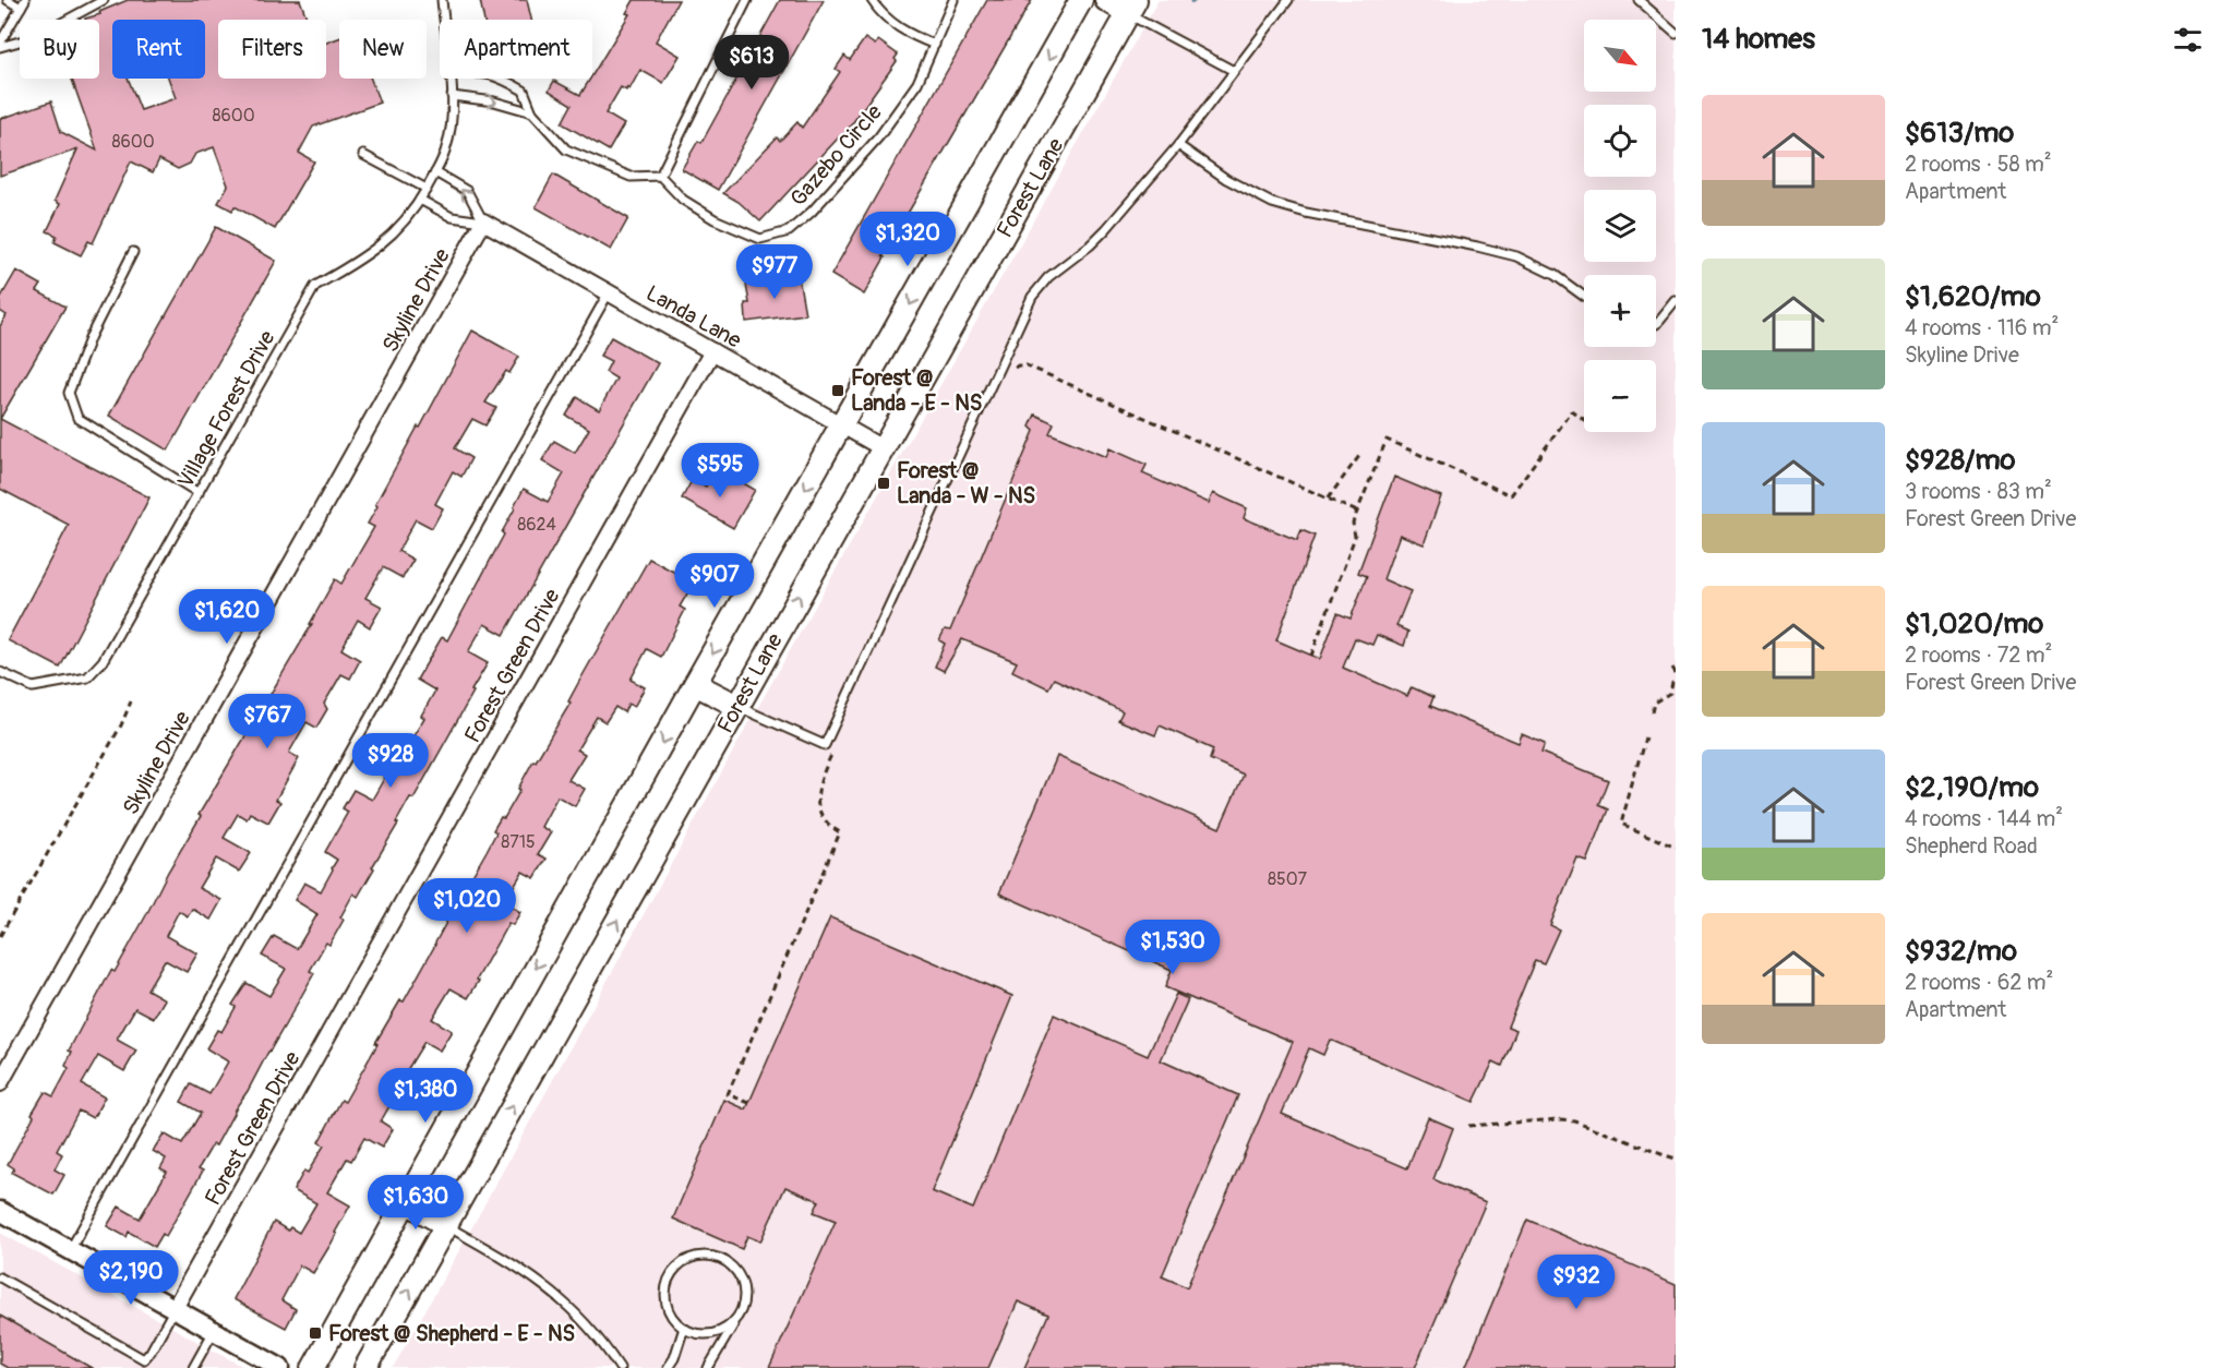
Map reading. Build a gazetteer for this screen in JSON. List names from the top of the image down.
{
  "streets": {
    "main road": ["Forest Lane"],
    "street": ["Skyline Drive", "Landa Lane", "Forest Green Drive"],
    "lane": ["Gazebo Circle", "Village Forest Drive"]
  },
  "crossings": [
    ["Forest Lane", "Landa Lane"],
    ["Skyline Drive", "Landa Lane"],
    ["Landa Lane", "Forest Green Drive"]
  ],
  "places": {
    "transit": ["Forest @ Landa - E - NS", "Forest @ Landa - W - NS", "Forest @ Shepherd - E - NS"]
  },
  "house_numbers": [
    "8600",
    "8600",
    "8624",
    "8715",
    "8507"
  ],
  "north": "bottom right",
  "page": {
    "heading": "14 homes",
    "map_buttons": ["+", "−"],
    "chip": [
      "Buy",
      "Rent",
      "Filters",
      "New",
      "Apartment"
    ],
    "price": [
      "$613",
      "$1,320",
      "$977",
      "$595",
      "$907",
      "$1,620",
      "$767",
      "$928",
      "$1,020",
      "$1,530",
      "$1,380",
      "$1,630",
      "$2,190",
      "$932"
    ],
    "list": [
      {
        "name": "$613/mo",
        "note": "2 rooms · 58 m² · Apartment"
      },
      {
        "name": "$1,620/mo",
        "note": "4 rooms · 116 m² · Skyline Drive"
      },
      {
        "name": "$928/mo",
        "note": "3 rooms · 83 m² · Forest Green Drive"
      },
      {
        "name": "$1,020/mo",
        "note": "2 rooms · 72 m² · Forest Green Drive"
      },
      {
        "name": "$2,190/mo",
        "note": "4 rooms · 144 m² · Shepherd Road"
      },
      {
        "name": "$932/mo",
        "note": "2 rooms · 62 m² · Apartment"
      }
    ]
  }
}
